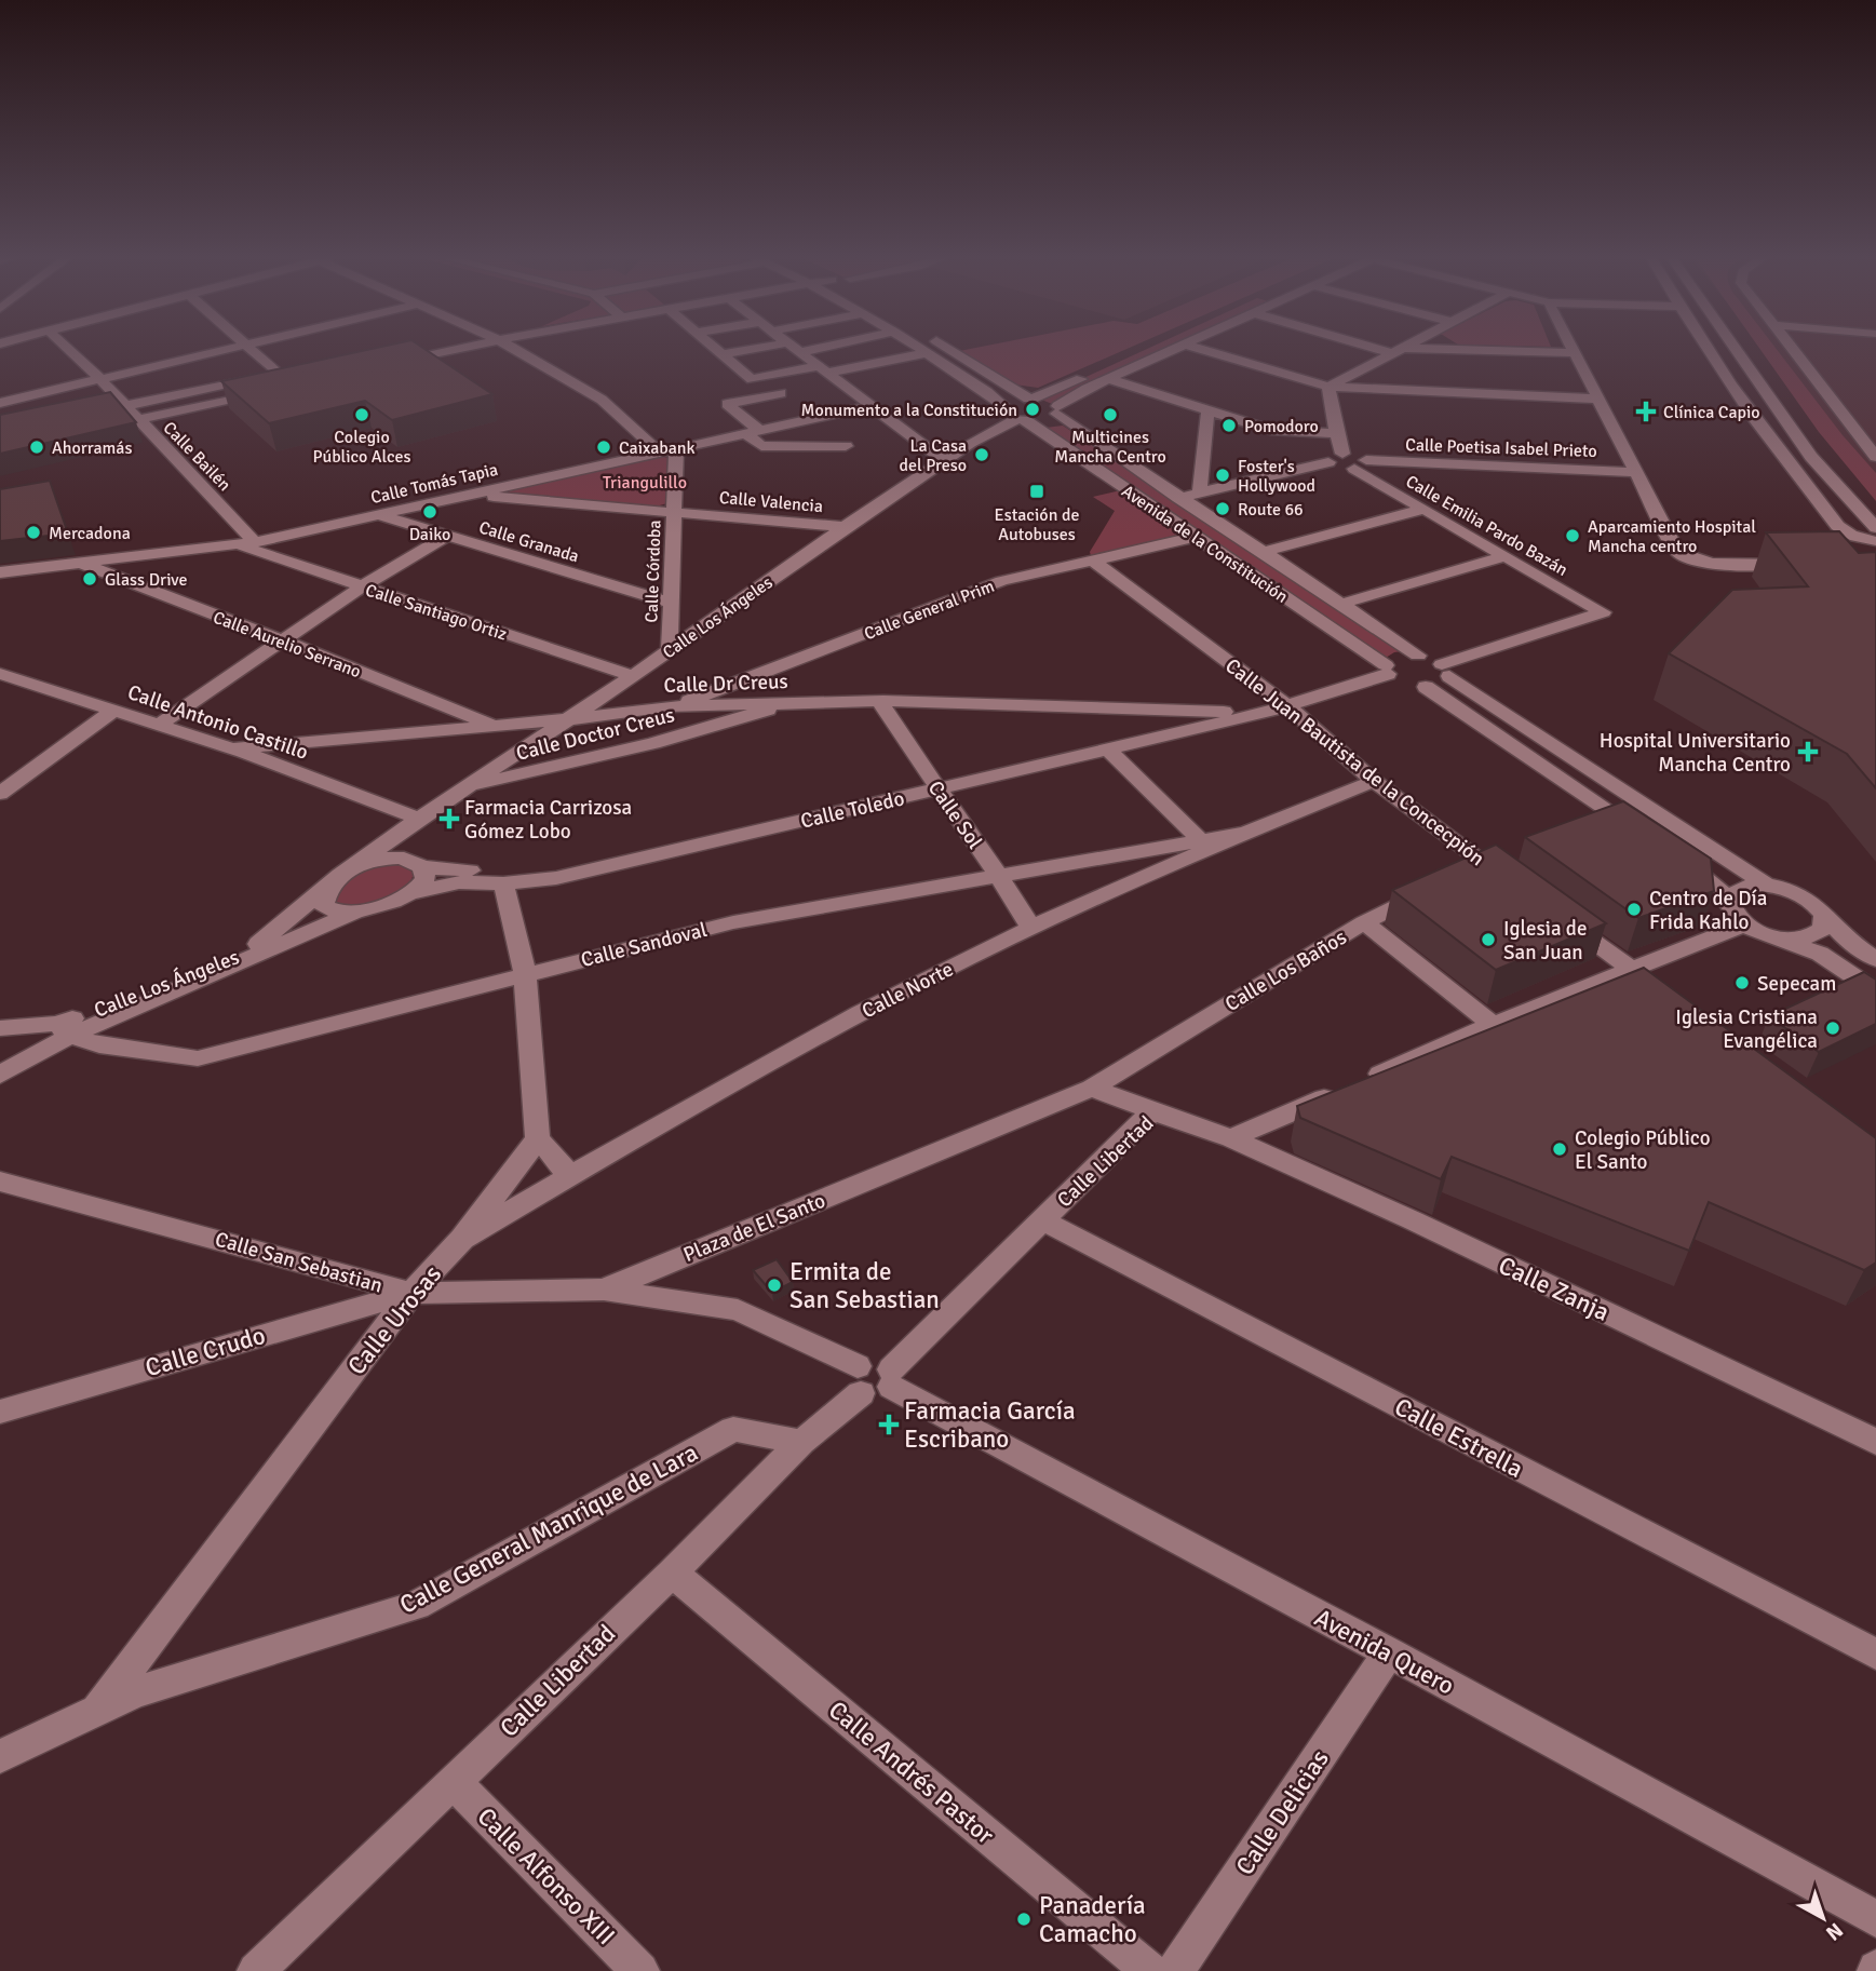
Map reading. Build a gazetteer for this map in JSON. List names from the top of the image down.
{
  "streets": {
    "street": [
      "Calle Poetisa Isabel Prieto",
      "Calle Bailén",
      "Calle Tomás Tapia",
      "Calle Valencia",
      "Calle Emilia Pardo Bazán",
      "Calle Granada",
      "Avenida de la Constitución",
      "Calle Córdoba",
      "Calle General Prim",
      "Calle Santiago Ortiz",
      "Calle Los Ángeles",
      "Calle Aurelio Serrano",
      "Calle Dr Creus",
      "Calle Antonio Castillo",
      "Calle Doctor Creus",
      "Calle Juan Bautista de la Concecpión",
      "Calle Toledo",
      "Calle Sol",
      "Calle Sandoval",
      "Calle Los Baños",
      "Calle Norte",
      "Calle Libertad",
      "Plaza de El Santo",
      "Calle San Sebastian",
      "Calle Zanja",
      "Calle Urosas",
      "Calle Crudo",
      "Calle Estrella",
      "Calle General Manrique de Lara",
      "Avenida Quero",
      "Calle Andrés Pastor",
      "Calle Delicias",
      "Calle Alfonso XIII"
    ]
  },
  "crossings": [
    ["Calle Poetisa Isabel Prieto", "Calle Emilia Pardo Bazán"],
    ["Calle Bailén", "Calle Tomás Tapia"],
    ["Calle Bailén", "Calle Santiago Ortiz"],
    ["Calle Tomás Tapia", "Calle Valencia"],
    ["Calle Tomás Tapia", "Calle Granada"],
    ["Calle Tomás Tapia", "Calle Córdoba"],
    ["Calle Tomás Tapia", "Calle Santiago Ortiz"],
    ["Calle Tomás Tapia", "Calle Aurelio Serrano"],
    ["Calle Valencia", "Calle Córdoba"],
    ["Calle Valencia", "Calle Los Ángeles"],
    ["Calle Emilia Pardo Bazán", "Avenida de la Constitución"],
    ["Calle Granada", "Calle Córdoba"],
    ["Avenida de la Constitución", "Calle General Prim"],
    ["Avenida de la Constitución", "Calle Los Ángeles"],
    ["Avenida de la Constitución", "Calle Toledo"],
    ["Calle Córdoba", "Calle Los Ángeles"],
    ["Calle General Prim", "Calle Dr Creus"],
    ["Calle General Prim", "Calle Juan Bautista de la Concecpión"],
    ["Calle Santiago Ortiz", "Calle Los Ángeles"],
    ["Calle Los Ángeles", "Calle Dr Creus"],
    ["Calle Los Ángeles", "Calle Antonio Castillo"],
    ["Calle Los Ángeles", "Calle Doctor Creus"],
    ["Calle Los Ángeles", "Calle Toledo"],
    ["Calle Los Ángeles", "Calle Sandoval"],
    ["Calle Aurelio Serrano", "Calle Dr Creus"],
    ["Calle Dr Creus", "Calle Antonio Castillo"],
    ["Calle Dr Creus", "Calle Doctor Creus"],
    ["Calle Dr Creus", "Calle Toledo"],
    ["Calle Dr Creus", "Calle Sol"],
    ["Calle Juan Bautista de la Concecpión", "Calle Toledo"],
    ["Calle Juan Bautista de la Concecpión", "Calle Norte"],
    ["Calle Toledo", "Calle Sol"],
    ["Calle Sol", "Calle Sandoval"],
    ["Calle Sol", "Calle Norte"],
    ["Calle Sandoval", "Calle Norte"],
    ["Calle Los Baños", "Plaza de El Santo"],
    ["Calle Norte", "Calle Urosas"],
    ["Calle Libertad", "Calle Zanja"],
    ["Calle Libertad", "Calle Estrella"],
    ["Calle Libertad", "Calle General Manrique de Lara"],
    ["Calle Libertad", "Avenida Quero"],
    ["Calle Libertad", "Calle Andrés Pastor"],
    ["Calle Libertad", "Calle Alfonso XIII"],
    ["Plaza de El Santo", "Calle San Sebastian"],
    ["Calle San Sebastian", "Calle Urosas"],
    ["Calle San Sebastian", "Calle Crudo"],
    ["Calle Urosas", "Calle Crudo"],
    ["Calle Urosas", "Calle General Manrique de Lara"],
    ["Avenida Quero", "Calle Delicias"]
  ],
  "parks": ["Triangulillo"],
  "places": {
    "other": [
      "Monumento a la Constitución",
      "Colegio Público Alces",
      "Multicines Mancha Centro",
      "Pomodoro",
      "Ahorramás",
      "Caixabank",
      "La Casa del Preso",
      "Foster's Hollywood",
      "Route 66",
      "Daiko",
      "Mercadona",
      "Aparcamiento Hospital Mancha centro",
      "Glass Drive",
      "Centro de Día Frida Kahlo",
      "Iglesia de San Juan",
      "Sepecam",
      "Iglesia Cristiana Evangélica",
      "Colegio Público El Santo",
      "Ermita de San Sebastian",
      "Panadería Camacho"
    ],
    "health": [
      "Clínica Capio",
      "Hospital Universitario Mancha Centro",
      "Farmacia Carrizosa Gómez Lobo",
      "Farmacia García Escribano"
    ],
    "transit": ["Estación de Autobuses"]
  },
  "north": "bottom right"
}
